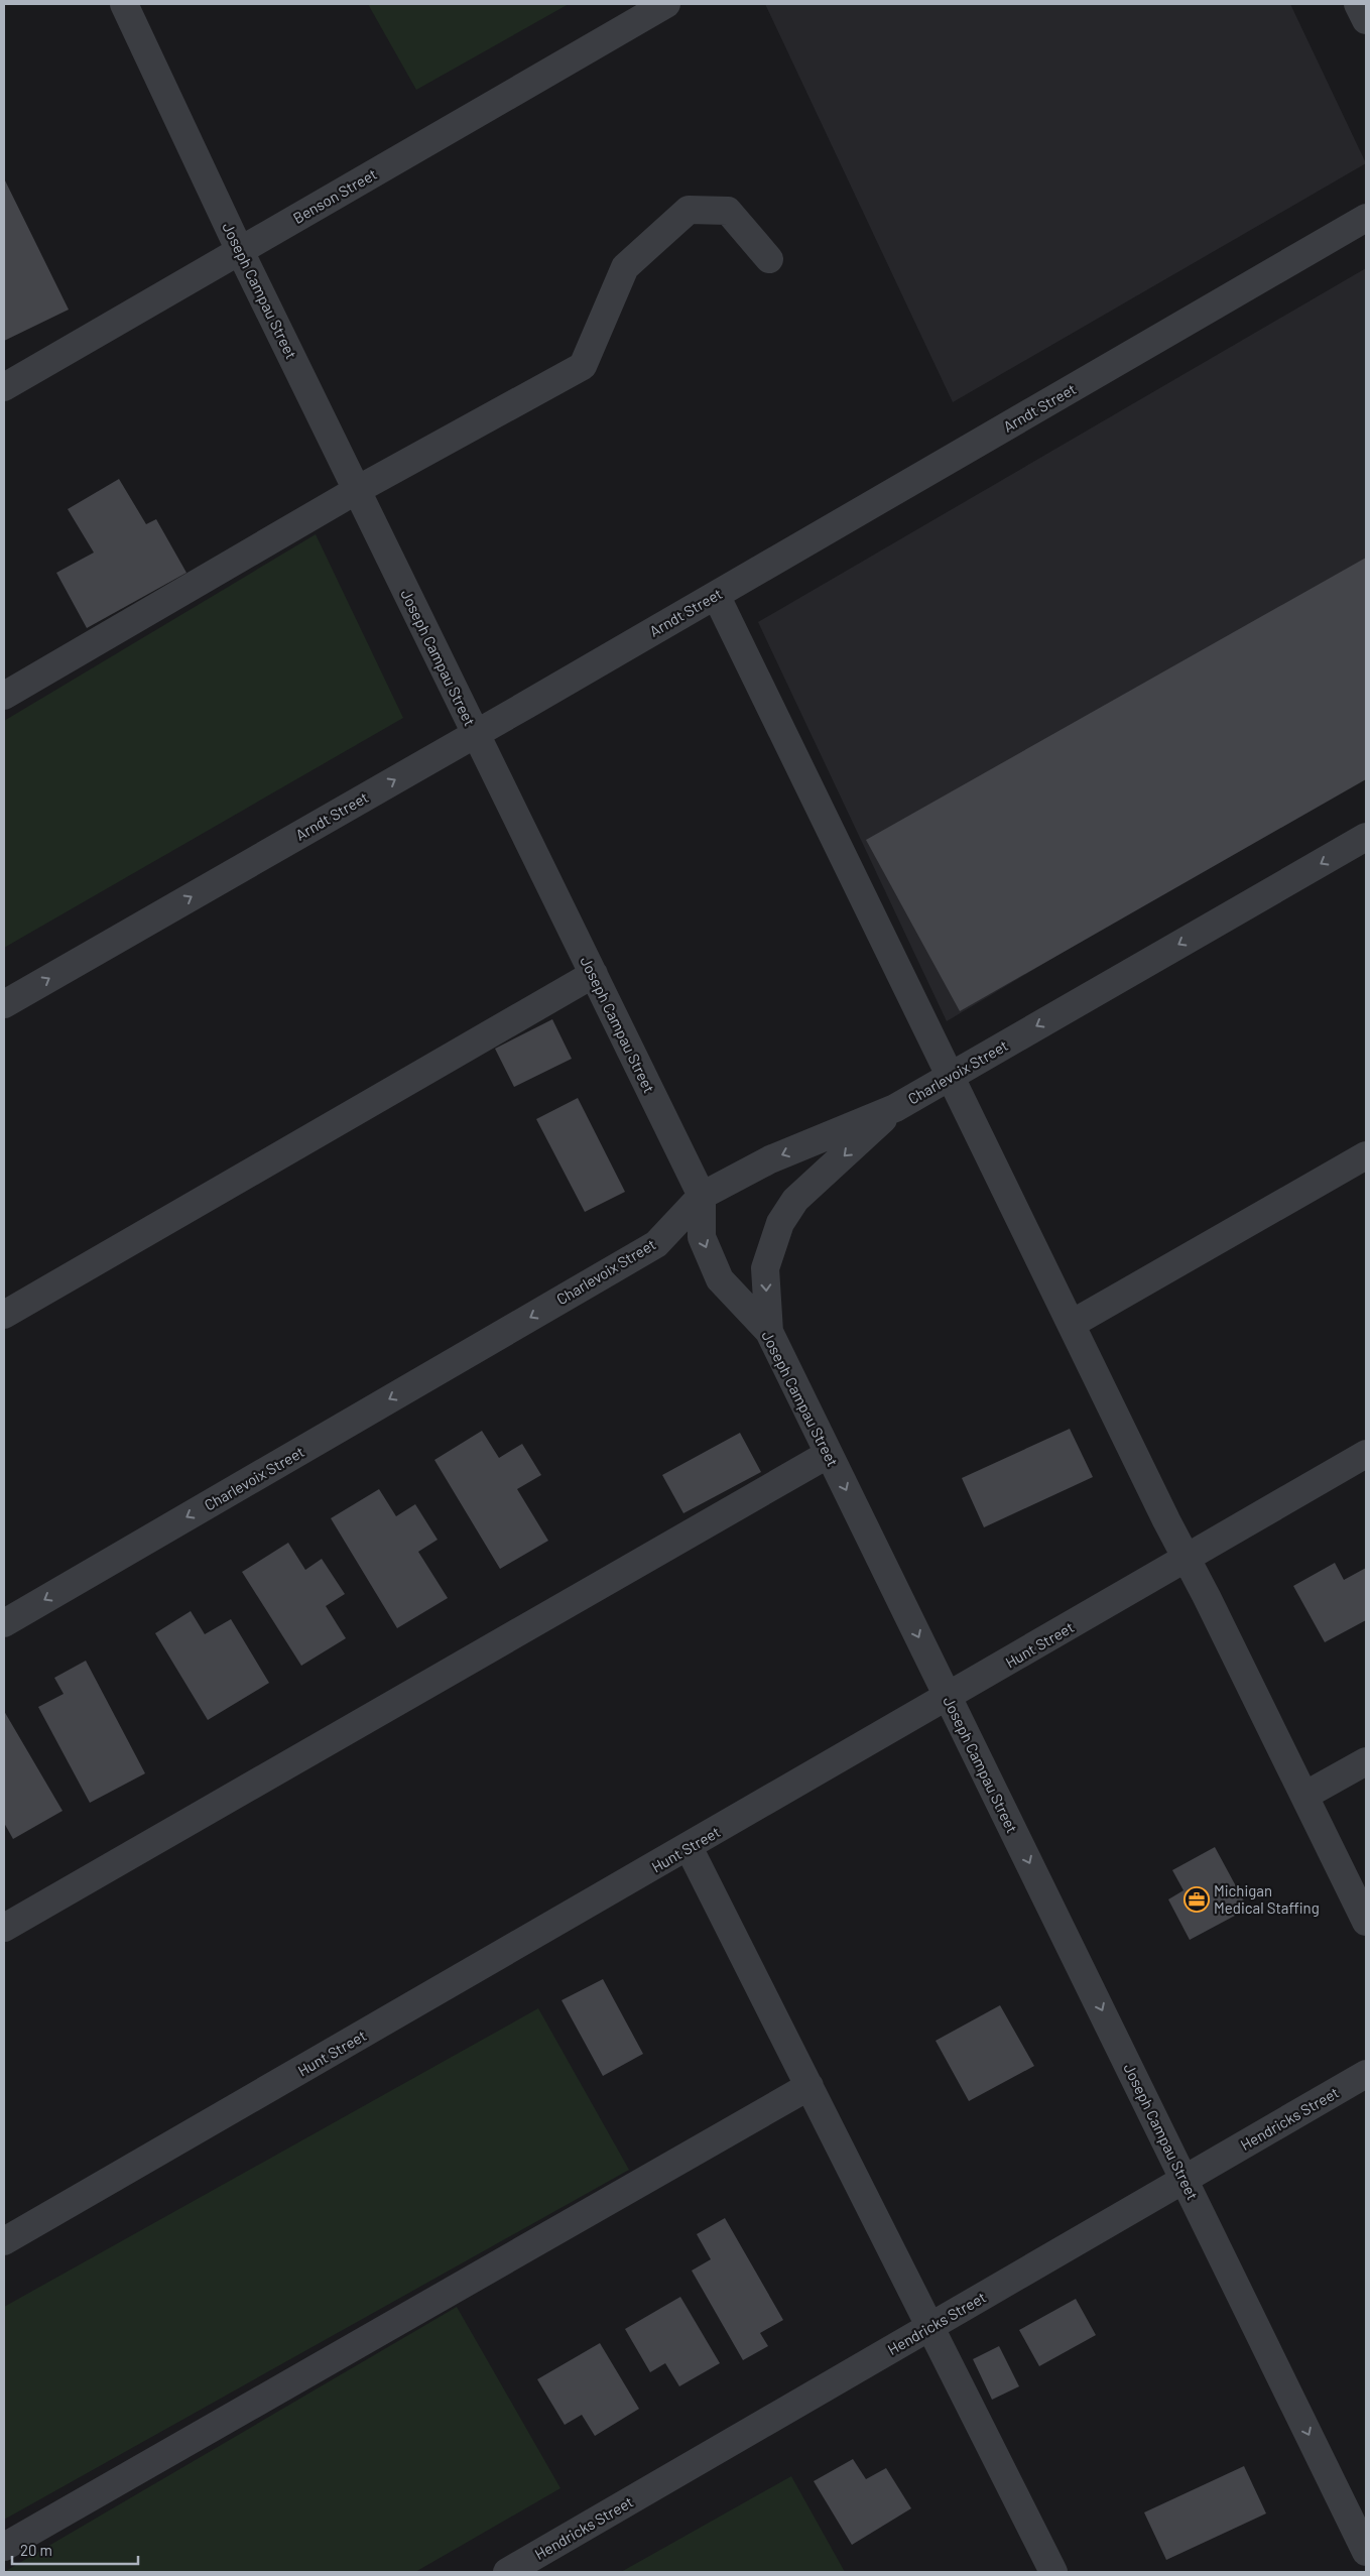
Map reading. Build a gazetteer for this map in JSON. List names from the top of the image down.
{
  "streets": {
    "street": [
      "Benson Street",
      "Joseph Campau Street",
      "Arndt Street",
      "Charlevoix Street",
      "Hunt Street",
      "Hendricks Street"
    ]
  },
  "crossings": [
    ["Benson Street", "Joseph Campau Street"],
    ["Joseph Campau Street", "Arndt Street"],
    ["Joseph Campau Street", "Charlevoix Street"],
    ["Joseph Campau Street", "Hunt Street"],
    ["Joseph Campau Street", "Hendricks Street"]
  ],
  "one_way": ["Joseph Campau Street", "Charlevoix Street"],
  "places": {
    "office": ["Michigan Medical Staffing"]
  },
  "scale_bar": "20 m"
}
